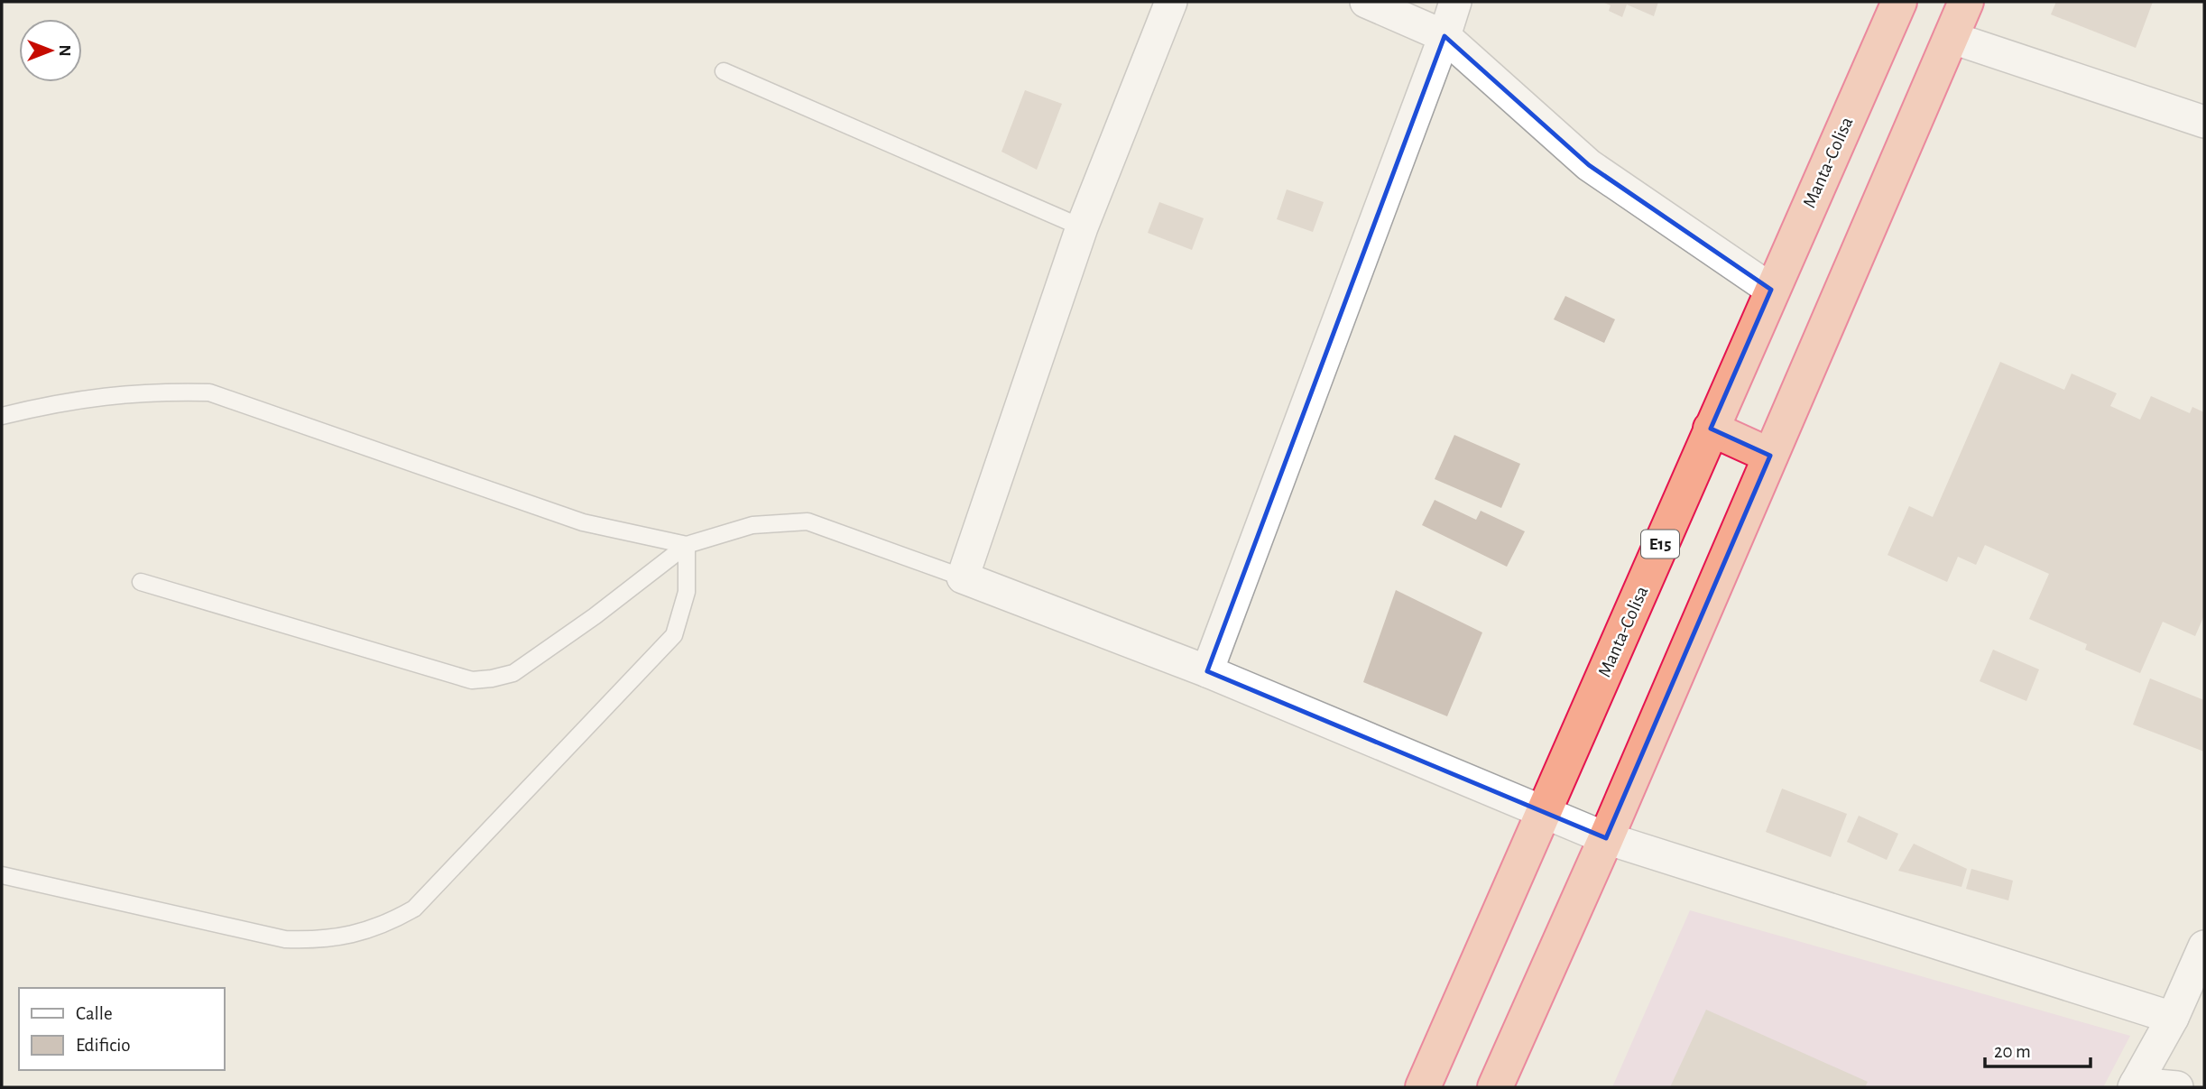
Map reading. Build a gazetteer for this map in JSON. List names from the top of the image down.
{
  "streets": {
    "highway": ["Manta-Colisa", "E15"]
  },
  "legend": ["Calle", "Edificio"],
  "scale_bar": "20 m",
  "north": "right"
}
